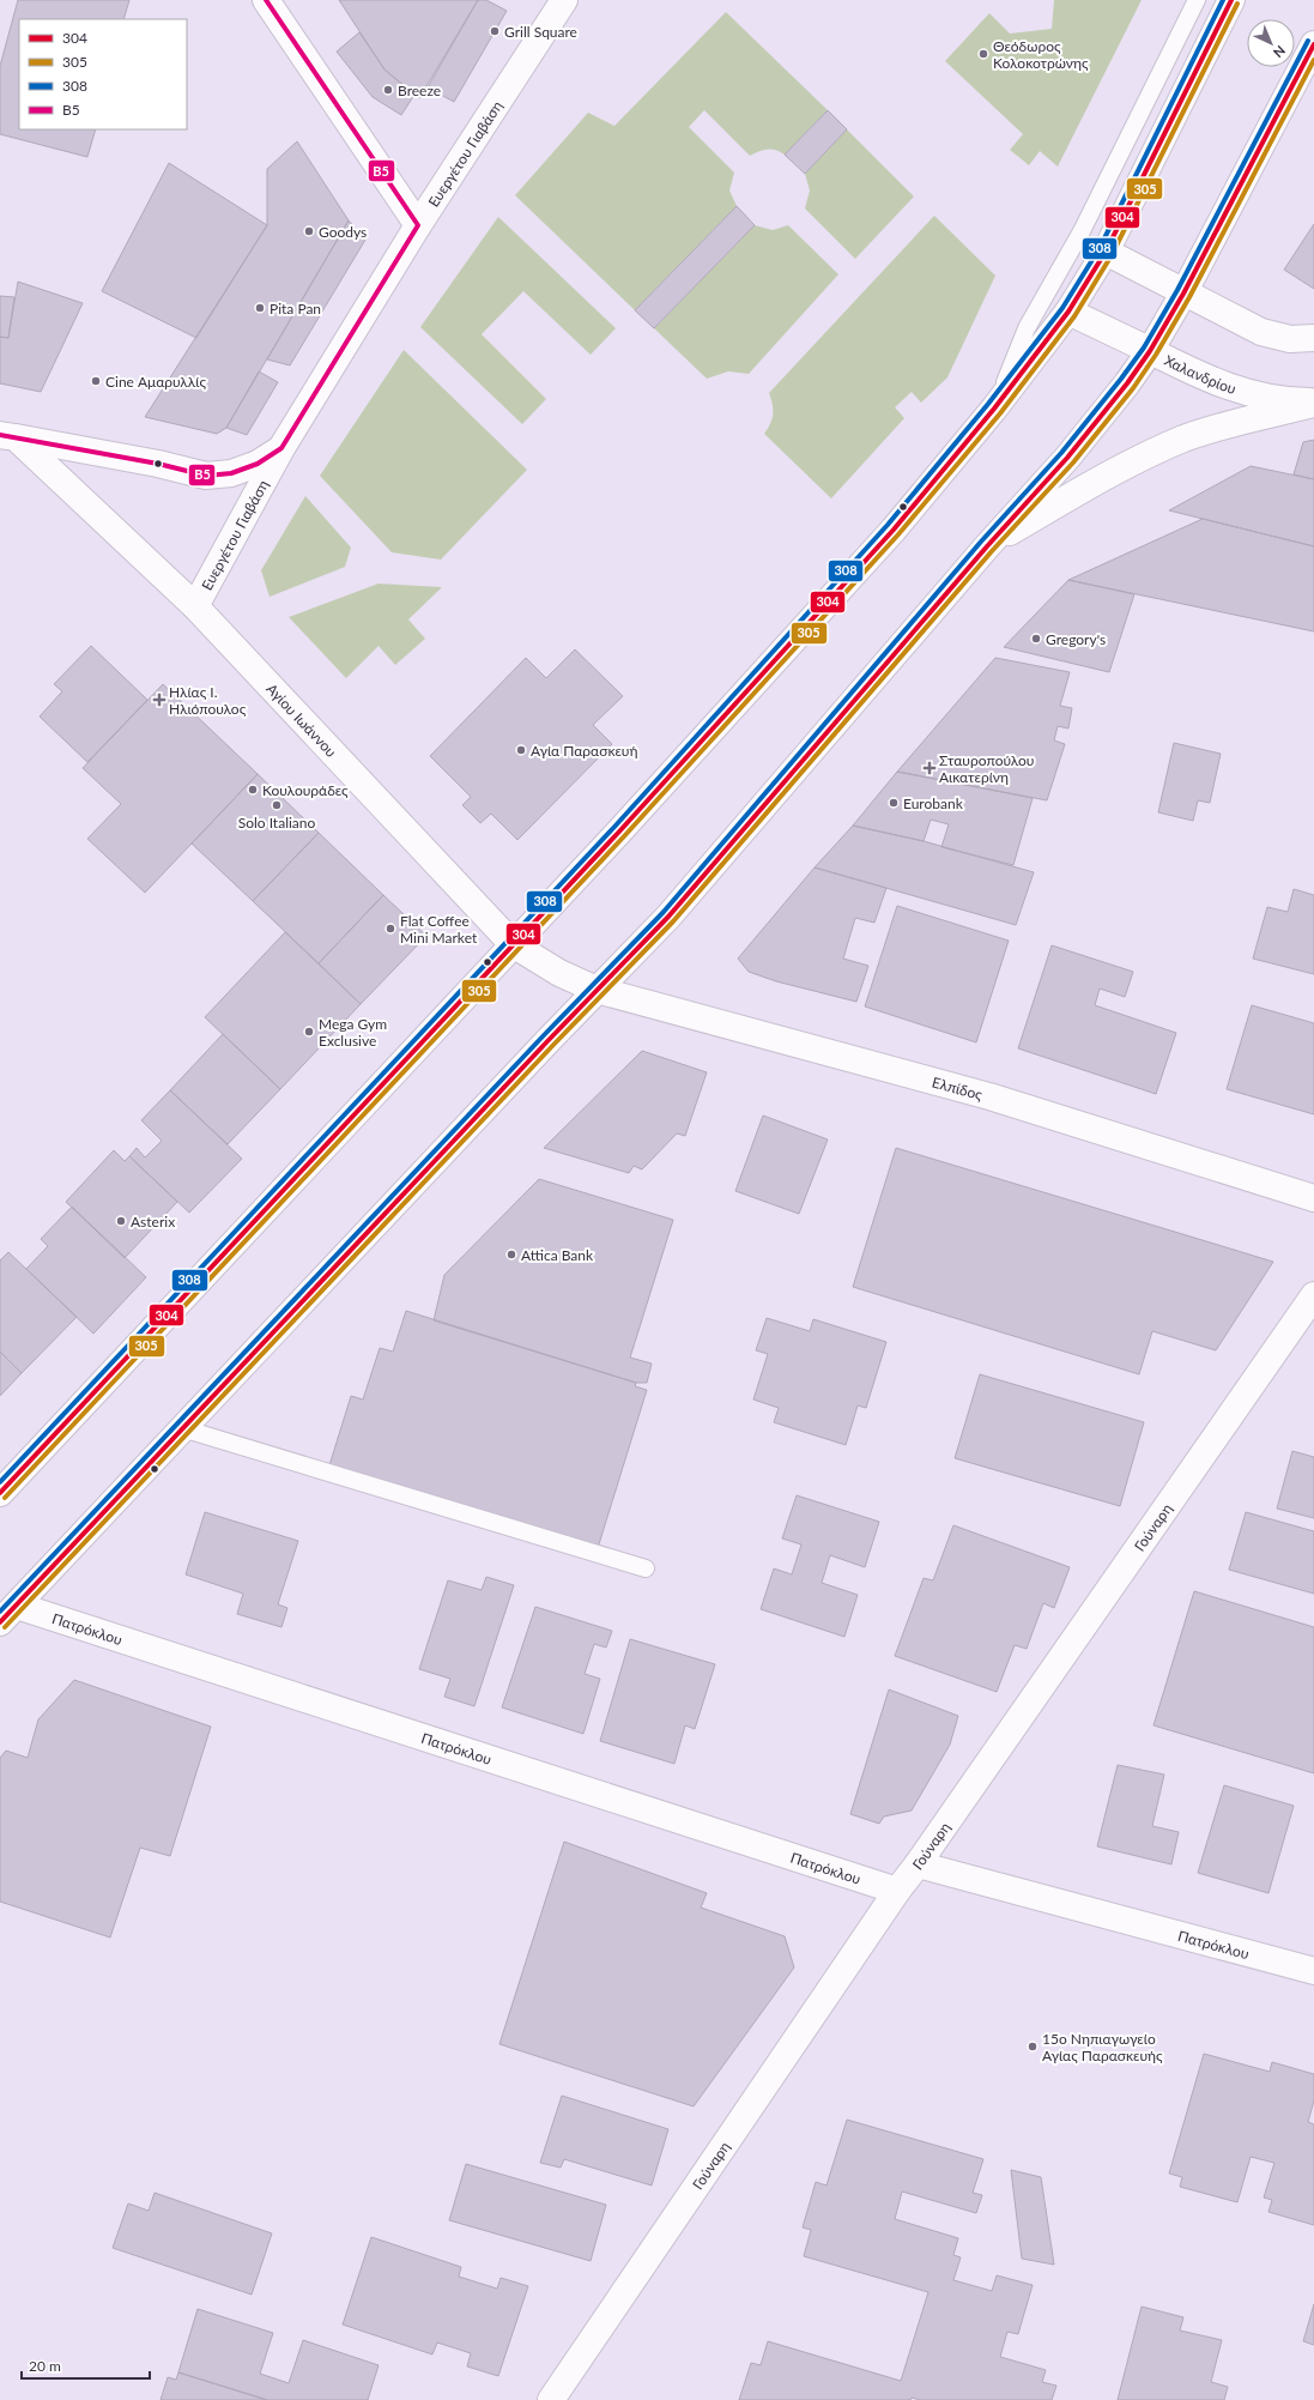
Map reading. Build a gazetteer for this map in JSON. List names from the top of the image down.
{
  "streets": {
    "street": [
      "Ευεργέτου Γιαβάση",
      "Χαλανδρίου",
      "Αγίου Ιωάννου",
      "Ελπίδος",
      "Γούναρη",
      "Πατρόκλου"
    ]
  },
  "crossings": [
    ["Ευεργέτου Γιαβάση", "Αγίου Ιωάννου"],
    ["Αγίου Ιωάννου", "Ελπίδος"],
    ["Γούναρη", "Πατρόκλου"]
  ],
  "places": {
    "other": [
      "Grill Square",
      "Θεόδωρος Κολοκοτρώνης",
      "Breeze",
      "Goodys",
      "Pita Pan",
      "Cine Αμαρυλλίς",
      "Gregory's",
      "Αγία Παρασκευή",
      "Κουλουράδες",
      "Eurobank",
      "Solo Italiano",
      "Flat Coffee Mini Market",
      "Mega Gym Exclusive",
      "Asterix",
      "Attica Bank",
      "15ο Νηπιαγωγείο Αγίας Παρασκευής"
    ],
    "health": ["Ηλίας Ι. Ηλιόπουλος", "Σταυροπούλου Αικατερίνη"]
  },
  "lines": [
    "transit line 304",
    "transit line 308",
    "transit line Β5",
    "transit line 305"
  ],
  "legend": [
    "304",
    "305",
    "308",
    "Β5"
  ],
  "scale_bar": "20 m",
  "north": "bottom right"
}
